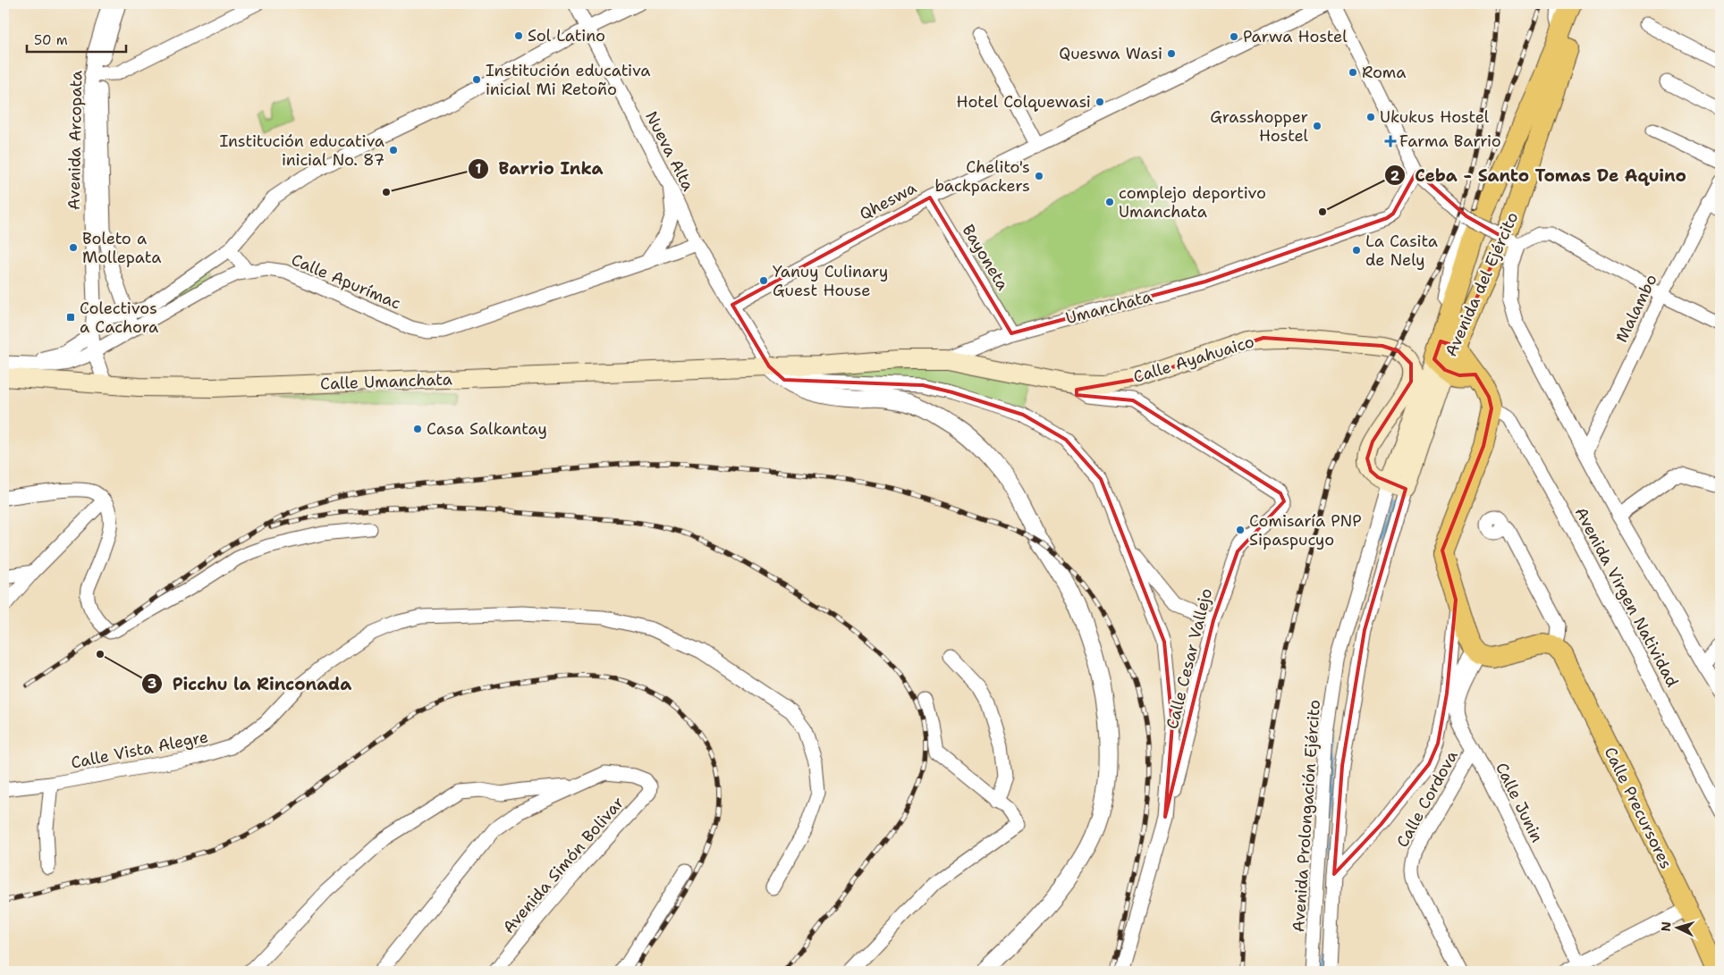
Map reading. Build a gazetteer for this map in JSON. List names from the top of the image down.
{
  "streets": {
    "main road": [
      "Avenida del Ejército",
      "Umanchata",
      "Calle Ayahuaico",
      "Calle Umanchata",
      "Calle Precursores"
    ],
    "street": [
      "Avenida Arcopata",
      "Nueva Alta",
      "Qheswa",
      "Bayoneta",
      "Calle Apurímac",
      "Malambo",
      "Avenida Virgen Natividad",
      "Calle Cesar Vallejo",
      "Calle Vista Alegre",
      "Calle Cordova",
      "Calle Junin",
      "Avenida Prolongación Ejército",
      "Avenida Simón Bolivar"
    ]
  },
  "crossings": [
    ["Avenida Arcopata", "Calle Apurímac"],
    ["Avenida Arcopata", "Calle Umanchata"],
    ["Nueva Alta", "Qheswa"],
    ["Nueva Alta", "Calle Apurímac"],
    ["Nueva Alta", "Umanchata"],
    ["Nueva Alta", "Calle Umanchata"],
    ["Qheswa", "Bayoneta"],
    ["Bayoneta", "Umanchata"],
    ["Avenida del Ejército", "Calle Ayahuaico"],
    ["Avenida del Ejército", "Avenida Prolongación Ejército"],
    ["Umanchata", "Calle Ayahuaico"],
    ["Umanchata", "Calle Umanchata"],
    ["Calle Ayahuaico", "Calle Cesar Vallejo"],
    ["Calle Ayahuaico", "Avenida Prolongación Ejército"],
    ["Calle Cordova", "Calle Junin"]
  ],
  "places": {
    "other": [
      "Sol Latino",
      "Parwa Hostel",
      "Queswa Wasi",
      "Roma",
      "Institución educativa inicial Mi Retoño",
      "Hotel Colquewasi",
      "Ukukus Hostel",
      "Grasshopper Hostel",
      "Institución educativa inicial No. 87",
      "Chelito's backpackers",
      "Barrio Inka",
      "complejo deportivo Umanchata",
      "Ceba - Santo Tomas De Aquino",
      "Boleto a Mollepata",
      "La Casita de Nely",
      "Yanuy Culinary Guest House",
      "Casa Salkantay",
      "Comisaría PNP Sipaspucyo",
      "Picchu la Rinconada"
    ],
    "health": ["Farma Barrio"],
    "transit": ["Colectivos a Cachora"]
  },
  "scale_bar": "50 m",
  "north": "left"
}
